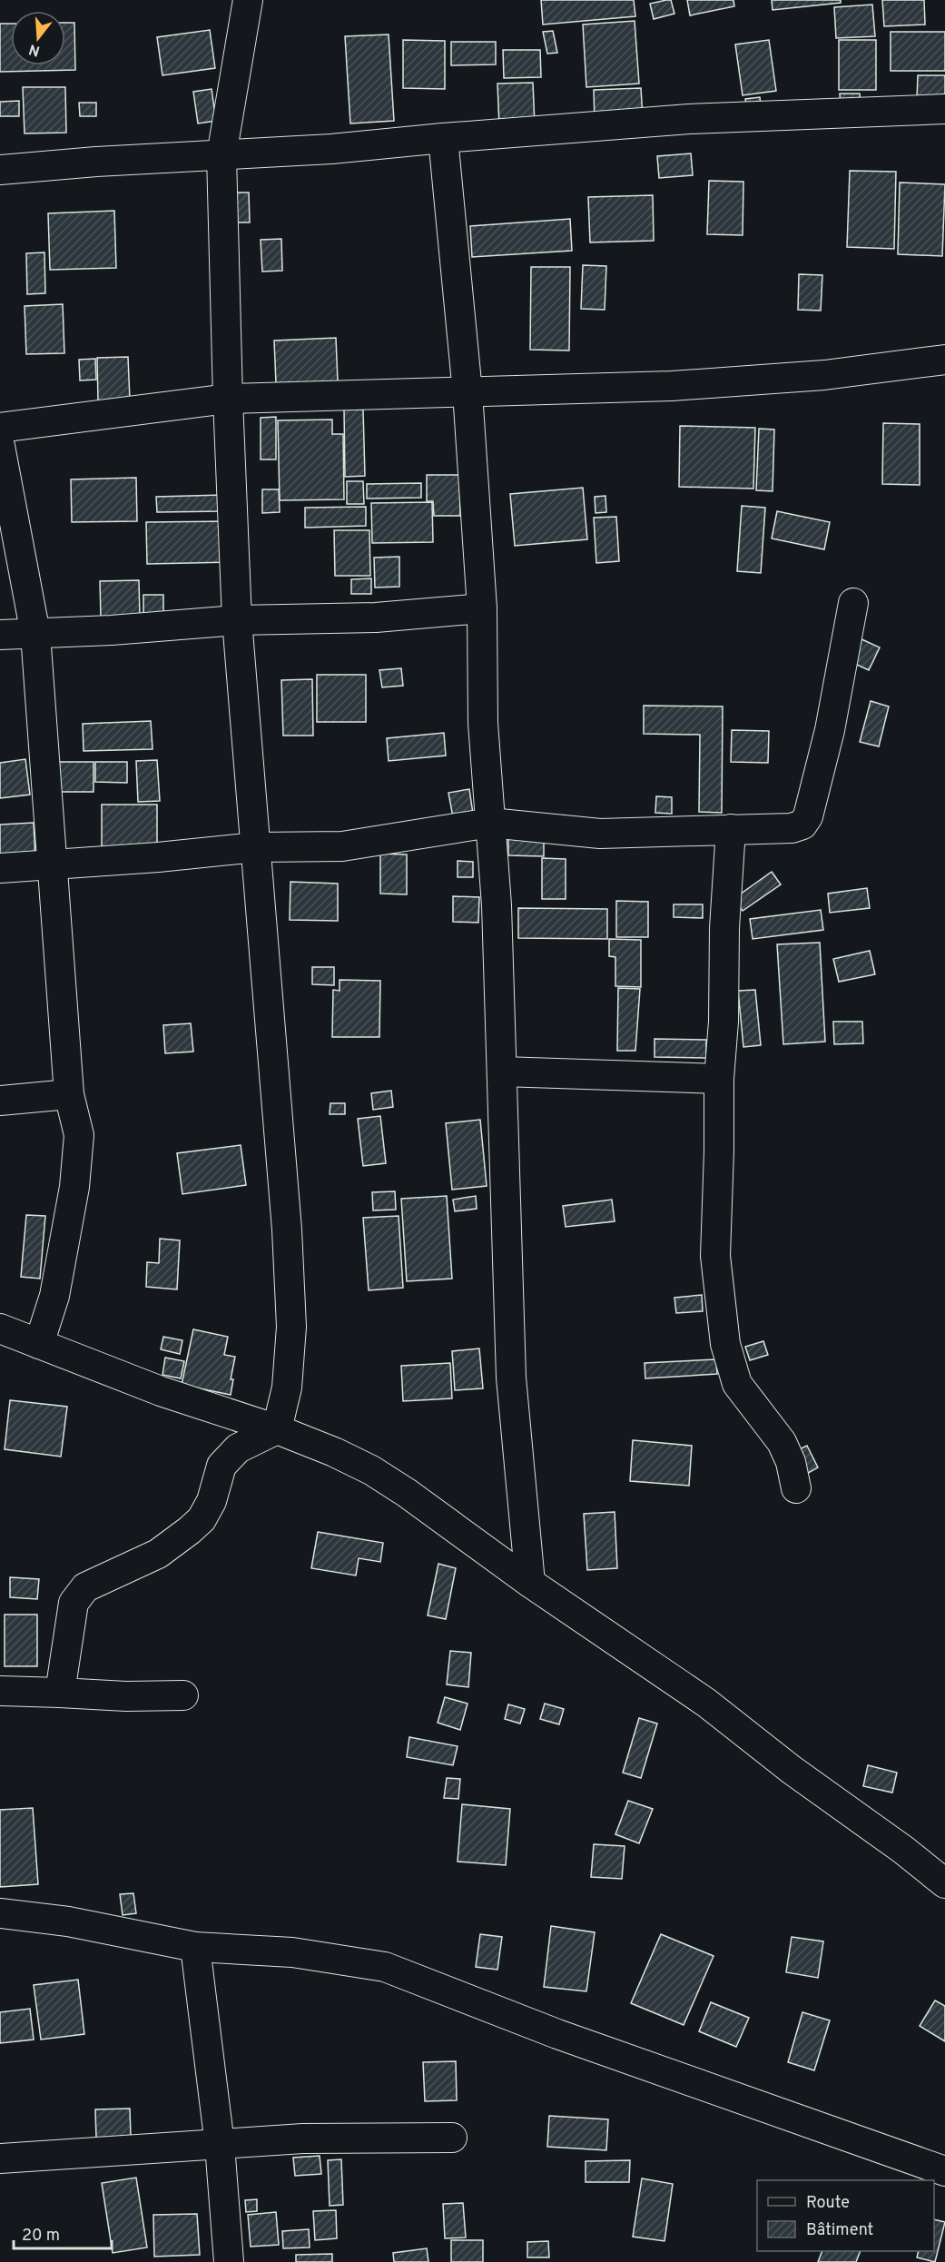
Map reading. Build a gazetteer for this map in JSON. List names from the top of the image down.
{
  "legend": ["Route", "Bâtiment"],
  "scale_bar": "20 m",
  "north": "bottom"
}
